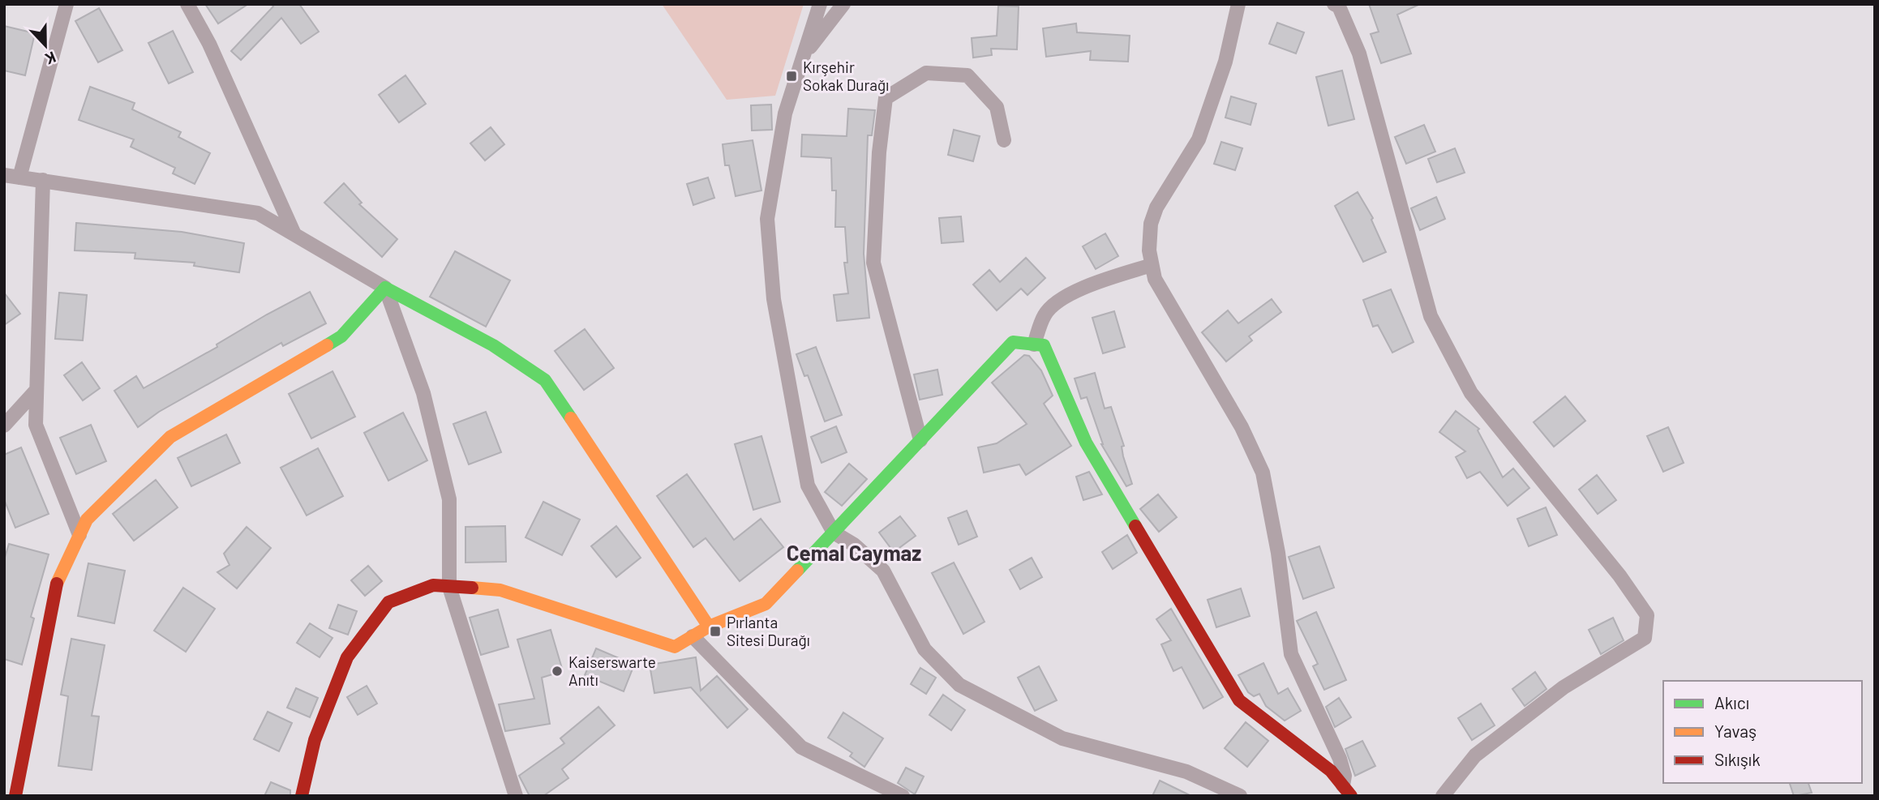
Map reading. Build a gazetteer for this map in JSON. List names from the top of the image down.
{
  "districts": ["Cemal Caymaz"],
  "places": {
    "transit": ["Kırşehir Sokak Durağı", "Pırlanta Sitesi Durağı"],
    "other": ["Kaiserswarte Anıtı"]
  },
  "legend": ["Akıcı", "Yavaş", "Sıkışık"],
  "north": "bottom"
}
